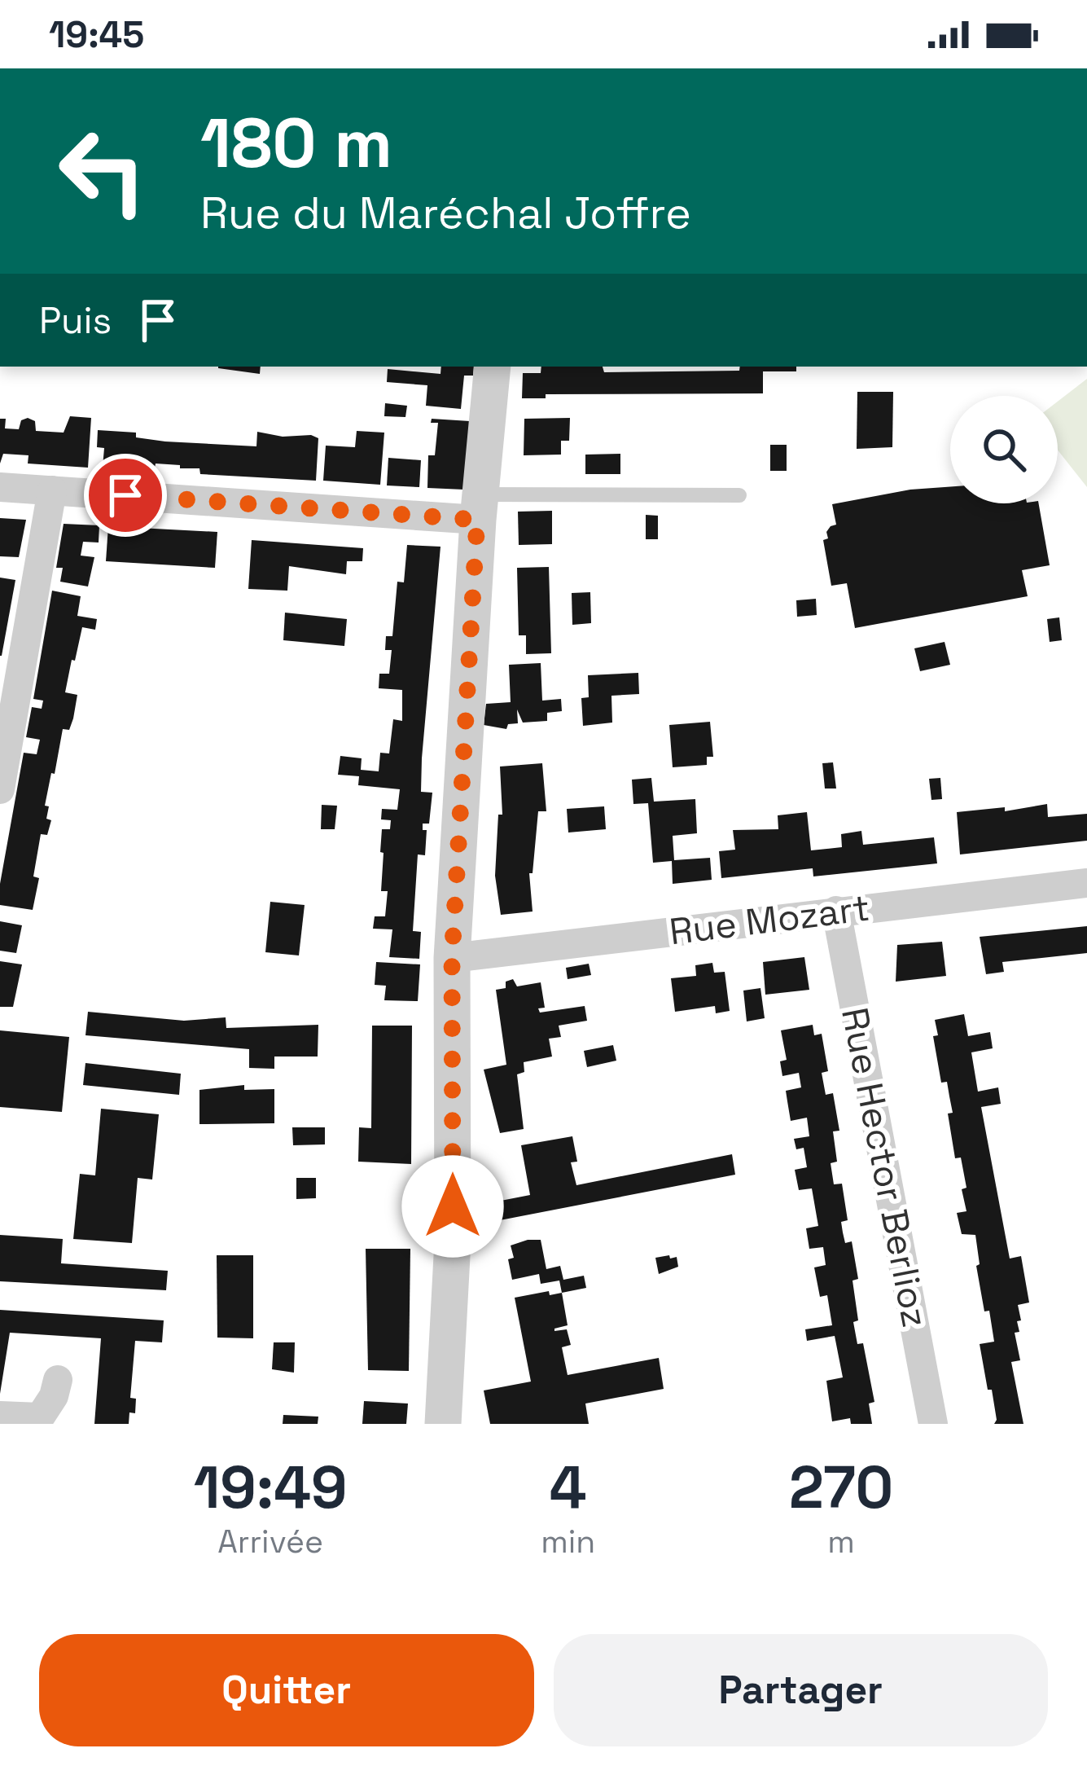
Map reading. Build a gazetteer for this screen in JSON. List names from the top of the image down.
{
  "streets": {
    "street": ["Rue Mozart", "Rue Hector Berlioz"]
  },
  "crossings": [
    ["Rue Mozart", "Rue Hector Berlioz"]
  ],
  "page": {
    "status": "19:45",
    "turn": ["180 m", "Rue du Maréchal Joffre"],
    "then": "Puis",
    "eta": [
      "19:49",
      "Arrivée",
      "4",
      "min",
      "270",
      "m"
    ],
    "buttons": ["Quitter", "Partager"]
  }
}
